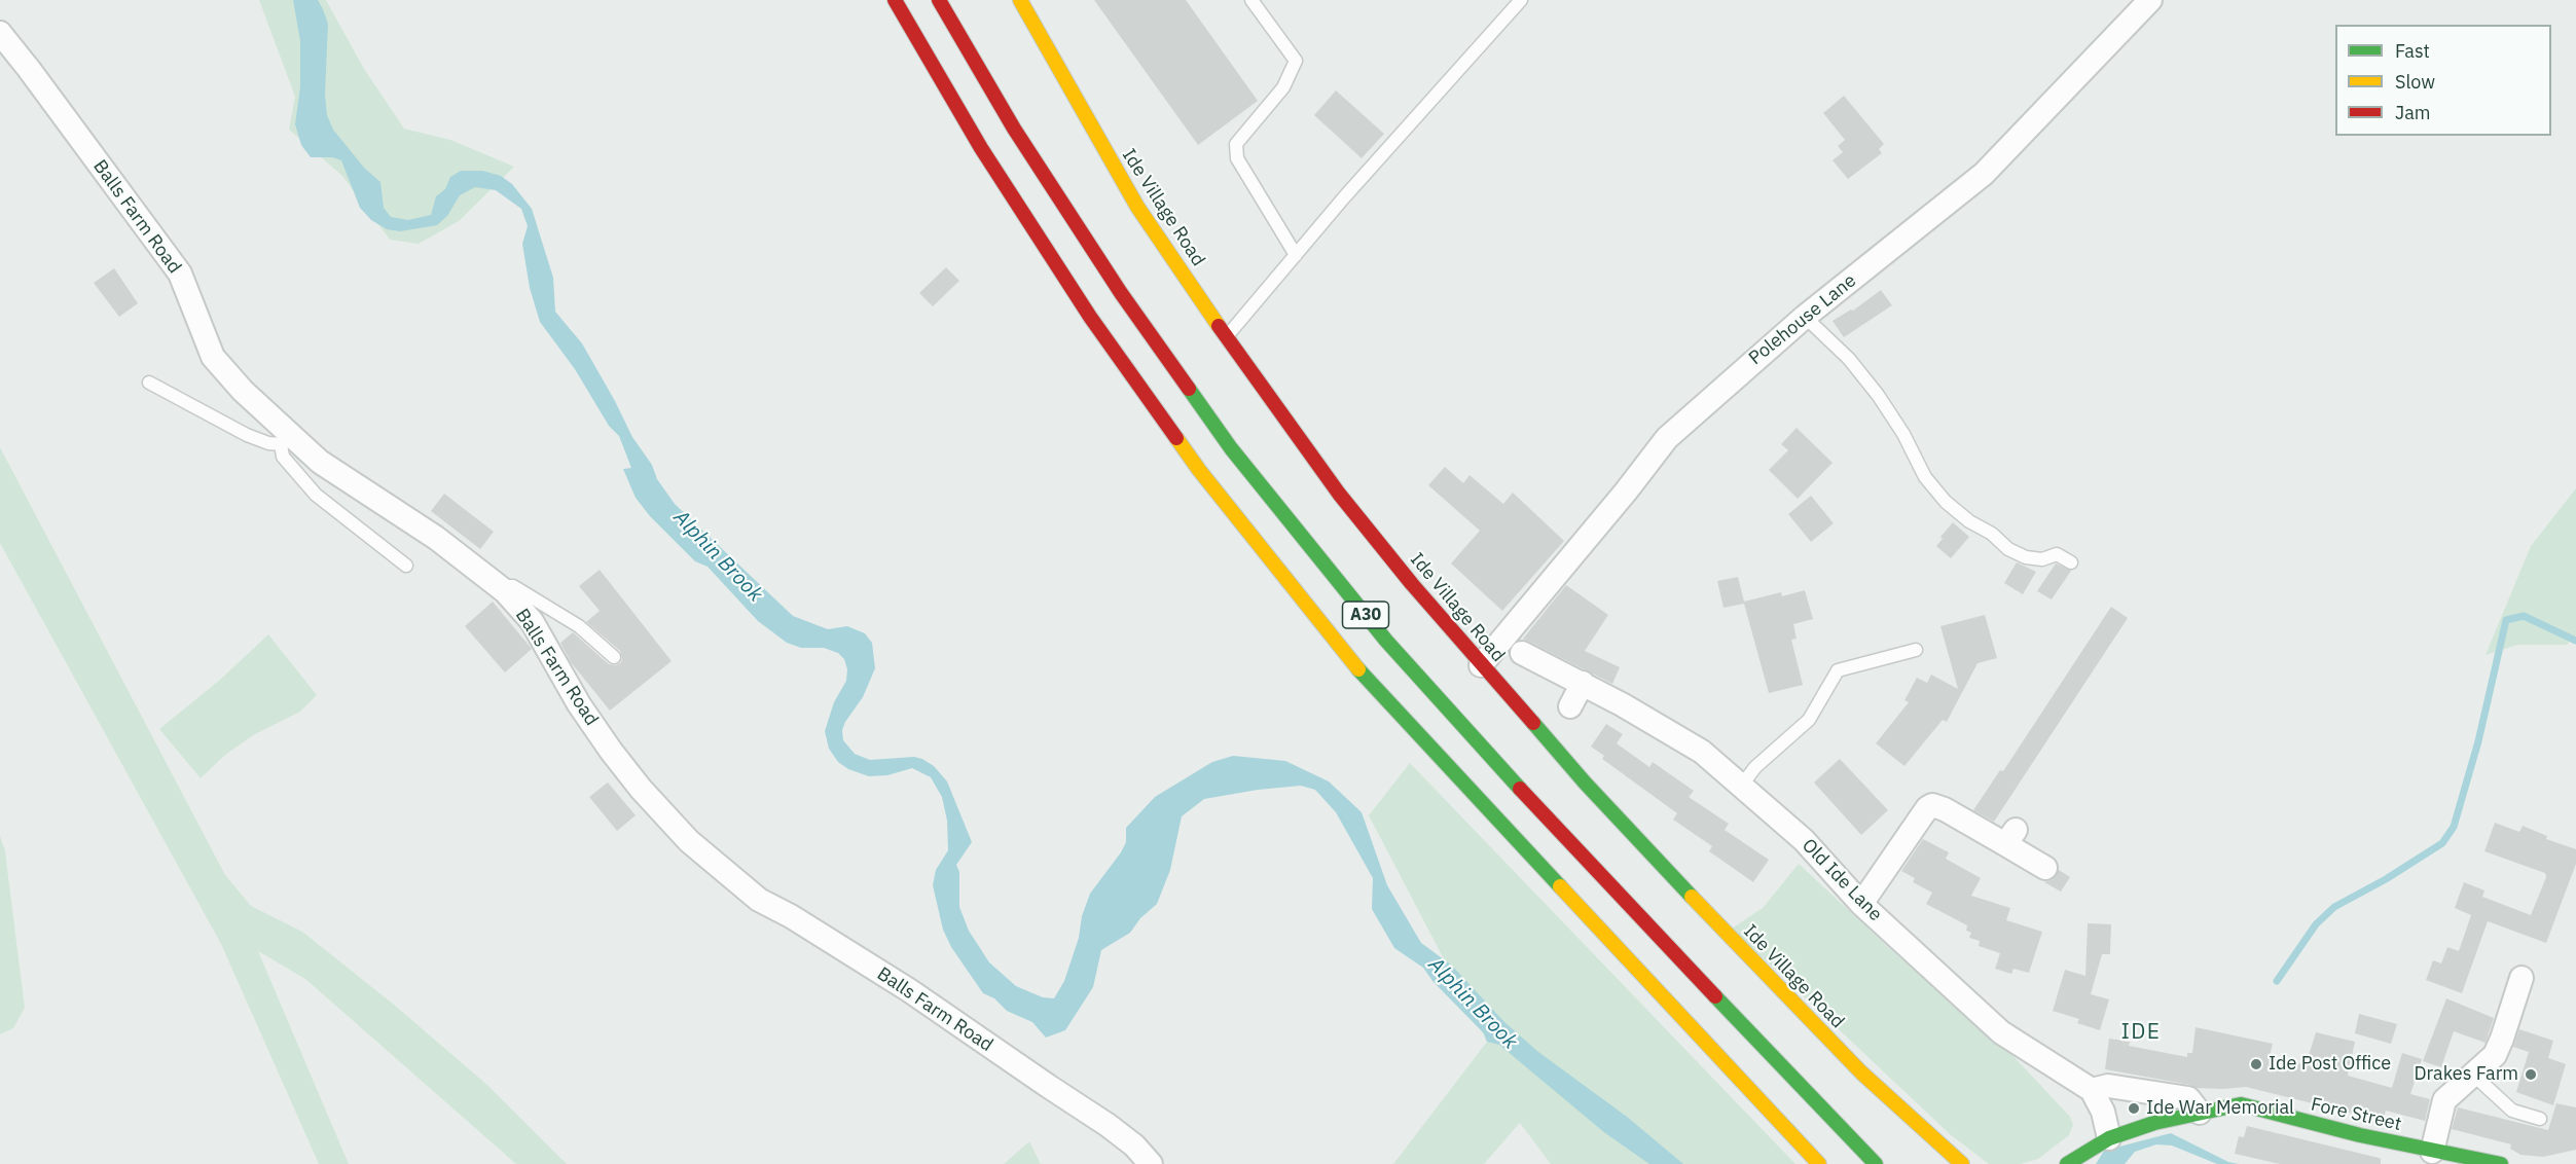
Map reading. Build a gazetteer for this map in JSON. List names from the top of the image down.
{
  "streets": {
    "main road": ["Ide Village Road", "A30", "Fore Street"],
    "street": ["Balls Farm Road", "Polehouse Lane", "Old Ide Lane"]
  },
  "crossings": [
    ["Ide Village Road", "Polehouse Lane"]
  ],
  "districts": ["IDE"],
  "water": ["Alphin Brook"],
  "places": ["Ide Post Office", "Drakes Farm", "Ide War Memorial"],
  "legend": ["Fast", "Slow", "Jam"]
}
